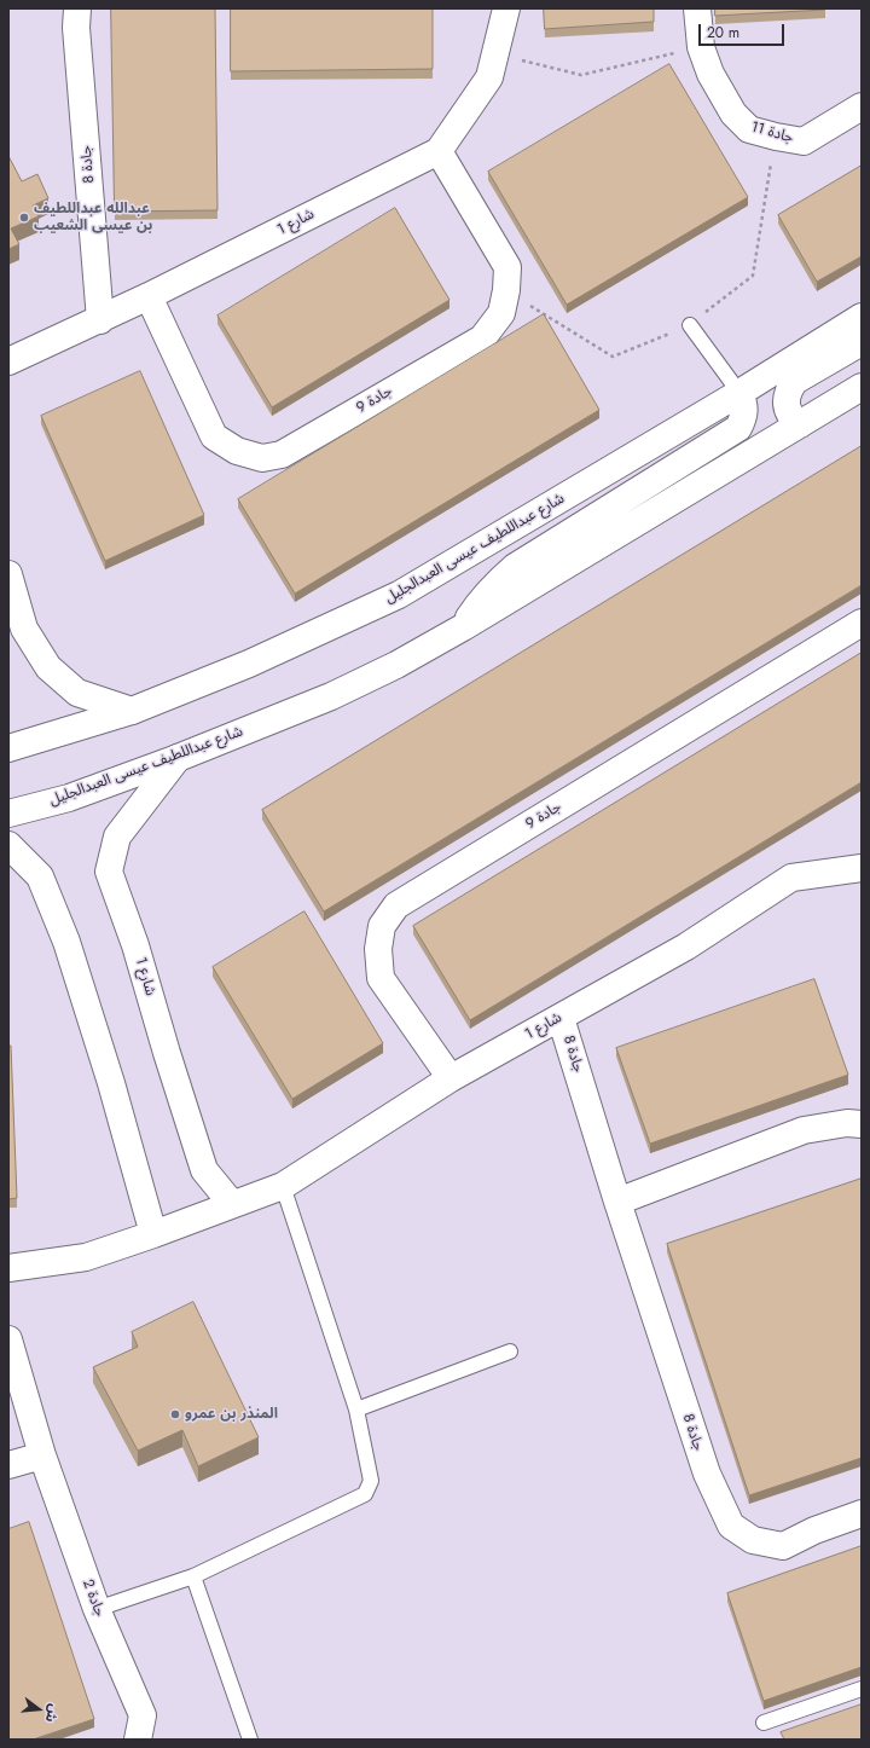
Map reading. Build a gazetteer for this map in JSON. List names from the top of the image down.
{
  "streets": {
    "street": [
      "جادة 11",
      "جادة 8",
      "شارع 1",
      "جادة 9",
      "شارع عبداللطيف عيسى العبدالجليل",
      "جادة 2"
    ]
  },
  "crossings": [
    ["جادة 8", "شارع 1"],
    ["شارع 1", "جادة 9"],
    ["شارع 1", "شارع عبداللطيف عيسى العبدالجليل"]
  ],
  "places": ["عبدالله عبداللطيف بن عيسى الشعيب", "المنذر بن عمرو"],
  "scale_bar": "20 m",
  "north": "right"
}
